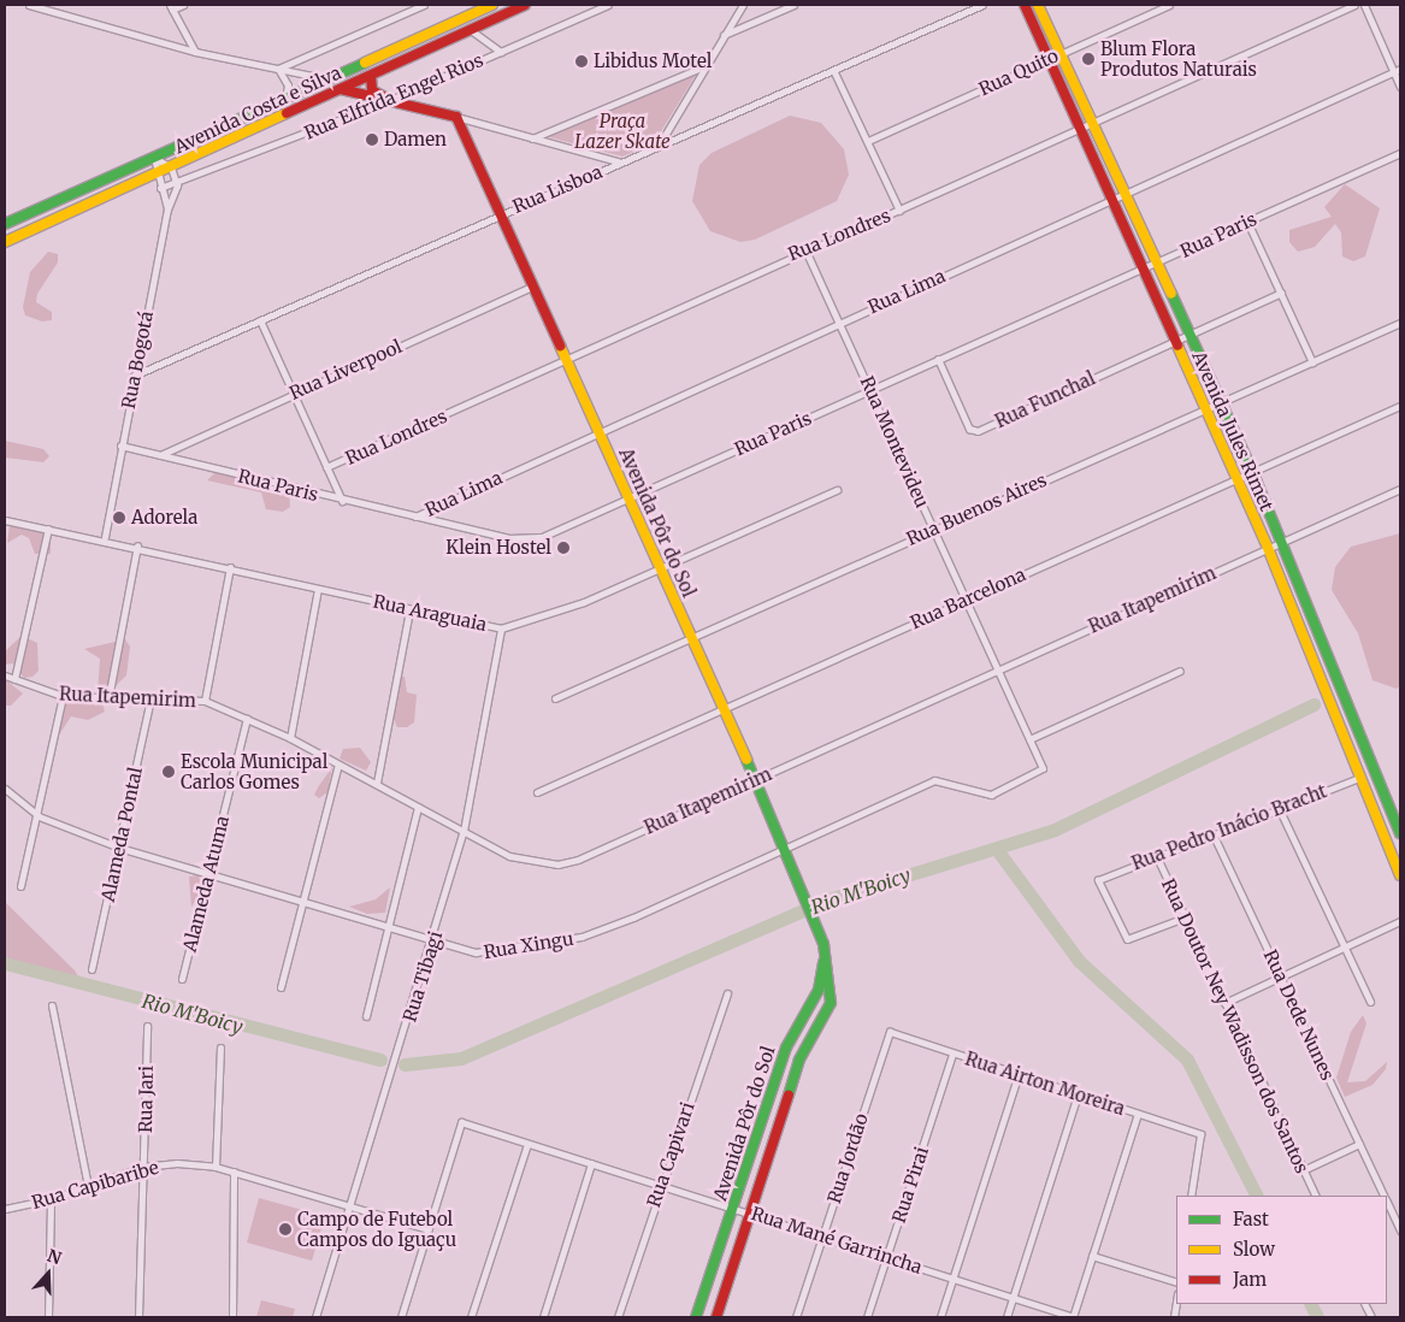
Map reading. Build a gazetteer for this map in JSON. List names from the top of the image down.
{
  "streets": {
    "main road": ["Avenida Costa e Silva", "Avenida Jules Rimet", "Avenida Pôr do Sol"],
    "street": [
      "Rua Quito",
      "Rua Elfrida Engel Rios",
      "Rua Lisboa",
      "Rua Londres",
      "Rua Paris",
      "Rua Lima",
      "Rua Bogotá",
      "Rua Liverpool",
      "Rua Funchal",
      "Rua Montevideu",
      "Rua Buenos Aires",
      "Rua Barcelona",
      "Rua Itapemirim",
      "Rua Araguaia",
      "Rua Pedro Inácio Bracht",
      "Alameda Pontal",
      "Alameda Atuma",
      "Rua Xingu",
      "Rua Tibagi",
      "Rua Dede Nunes",
      "Rua Doutor Ney Wadisson dos Santos",
      "Rua Airton Moreira",
      "Rua Jari",
      "Rua Capivari",
      "Rua Jordão",
      "Rua Capibaribe",
      "Rua Pirai",
      "Rua Mané Garrincha"
    ]
  },
  "crossings": [
    ["Rua Quito", "Avenida Jules Rimet"],
    ["Rua Elfrida Engel Rios", "Rua Bogotá"],
    ["Rua Lisboa", "Rua Bogotá"],
    ["Rua Lisboa", "Avenida Pôr do Sol"],
    ["Rua Londres", "Avenida Jules Rimet"],
    ["Rua Londres", "Rua Montevideu"],
    ["Rua Londres", "Avenida Pôr do Sol"],
    ["Rua Paris", "Rua Lima"],
    ["Rua Paris", "Rua Bogotá"],
    ["Rua Paris", "Rua Liverpool"],
    ["Rua Paris", "Rua Funchal"],
    ["Rua Paris", "Avenida Jules Rimet"],
    ["Rua Paris", "Rua Montevideu"],
    ["Rua Paris", "Avenida Pôr do Sol"],
    ["Rua Lima", "Avenida Jules Rimet"],
    ["Rua Lima", "Rua Montevideu"],
    ["Rua Lima", "Avenida Pôr do Sol"],
    ["Rua Bogotá", "Rua Araguaia"],
    ["Rua Liverpool", "Avenida Pôr do Sol"],
    ["Rua Funchal", "Avenida Jules Rimet"],
    ["Avenida Jules Rimet", "Rua Buenos Aires"],
    ["Avenida Jules Rimet", "Rua Barcelona"],
    ["Avenida Jules Rimet", "Rua Itapemirim"],
    ["Avenida Jules Rimet", "Rua Pedro Inácio Bracht"],
    ["Rua Montevideu", "Rua Buenos Aires"],
    ["Rua Montevideu", "Rua Barcelona"],
    ["Rua Montevideu", "Rua Itapemirim"],
    ["Rua Montevideu", "Rua Xingu"],
    ["Rua Buenos Aires", "Avenida Pôr do Sol"],
    ["Avenida Pôr do Sol", "Rua Barcelona"],
    ["Avenida Pôr do Sol", "Rua Itapemirim"],
    ["Avenida Pôr do Sol", "Rua Araguaia"],
    ["Avenida Pôr do Sol", "Rua Xingu"],
    ["Avenida Pôr do Sol", "Rua Mané Garrincha"],
    ["Rua Itapemirim", "Alameda Pontal"],
    ["Rua Itapemirim", "Alameda Atuma"],
    ["Rua Itapemirim", "Rua Tibagi"],
    ["Rua Araguaia", "Rua Tibagi"],
    ["Rua Pedro Inácio Bracht", "Rua Dede Nunes"],
    ["Rua Pedro Inácio Bracht", "Rua Doutor Ney Wadisson dos Santos"],
    ["Alameda Pontal", "Rua Xingu"],
    ["Alameda Atuma", "Rua Xingu"],
    ["Rua Xingu", "Rua Tibagi"],
    ["Rua Tibagi", "Rua Capibaribe"],
    ["Rua Airton Moreira", "Rua Jordão"],
    ["Rua Airton Moreira", "Rua Pirai"],
    ["Rua Jari", "Rua Capibaribe"],
    ["Rua Capivari", "Rua Mané Garrincha"],
    ["Rua Jordão", "Rua Mané Garrincha"],
    ["Rua Capibaribe", "Rua Mané Garrincha"],
    ["Rua Pirai", "Rua Mané Garrincha"]
  ],
  "water": ["Rio M'Boicy"],
  "parks": ["Praça Lazer Skate"],
  "places": [
    "Blum Flora Produtos Naturais",
    "Libidus Motel",
    "Damen",
    "Adorela",
    "Klein Hostel",
    "Escola Municipal Carlos Gomes",
    "Campo de Futebol Campos do Iguaçu"
  ],
  "legend": ["Fast", "Slow", "Jam"],
  "north": "top"
}
